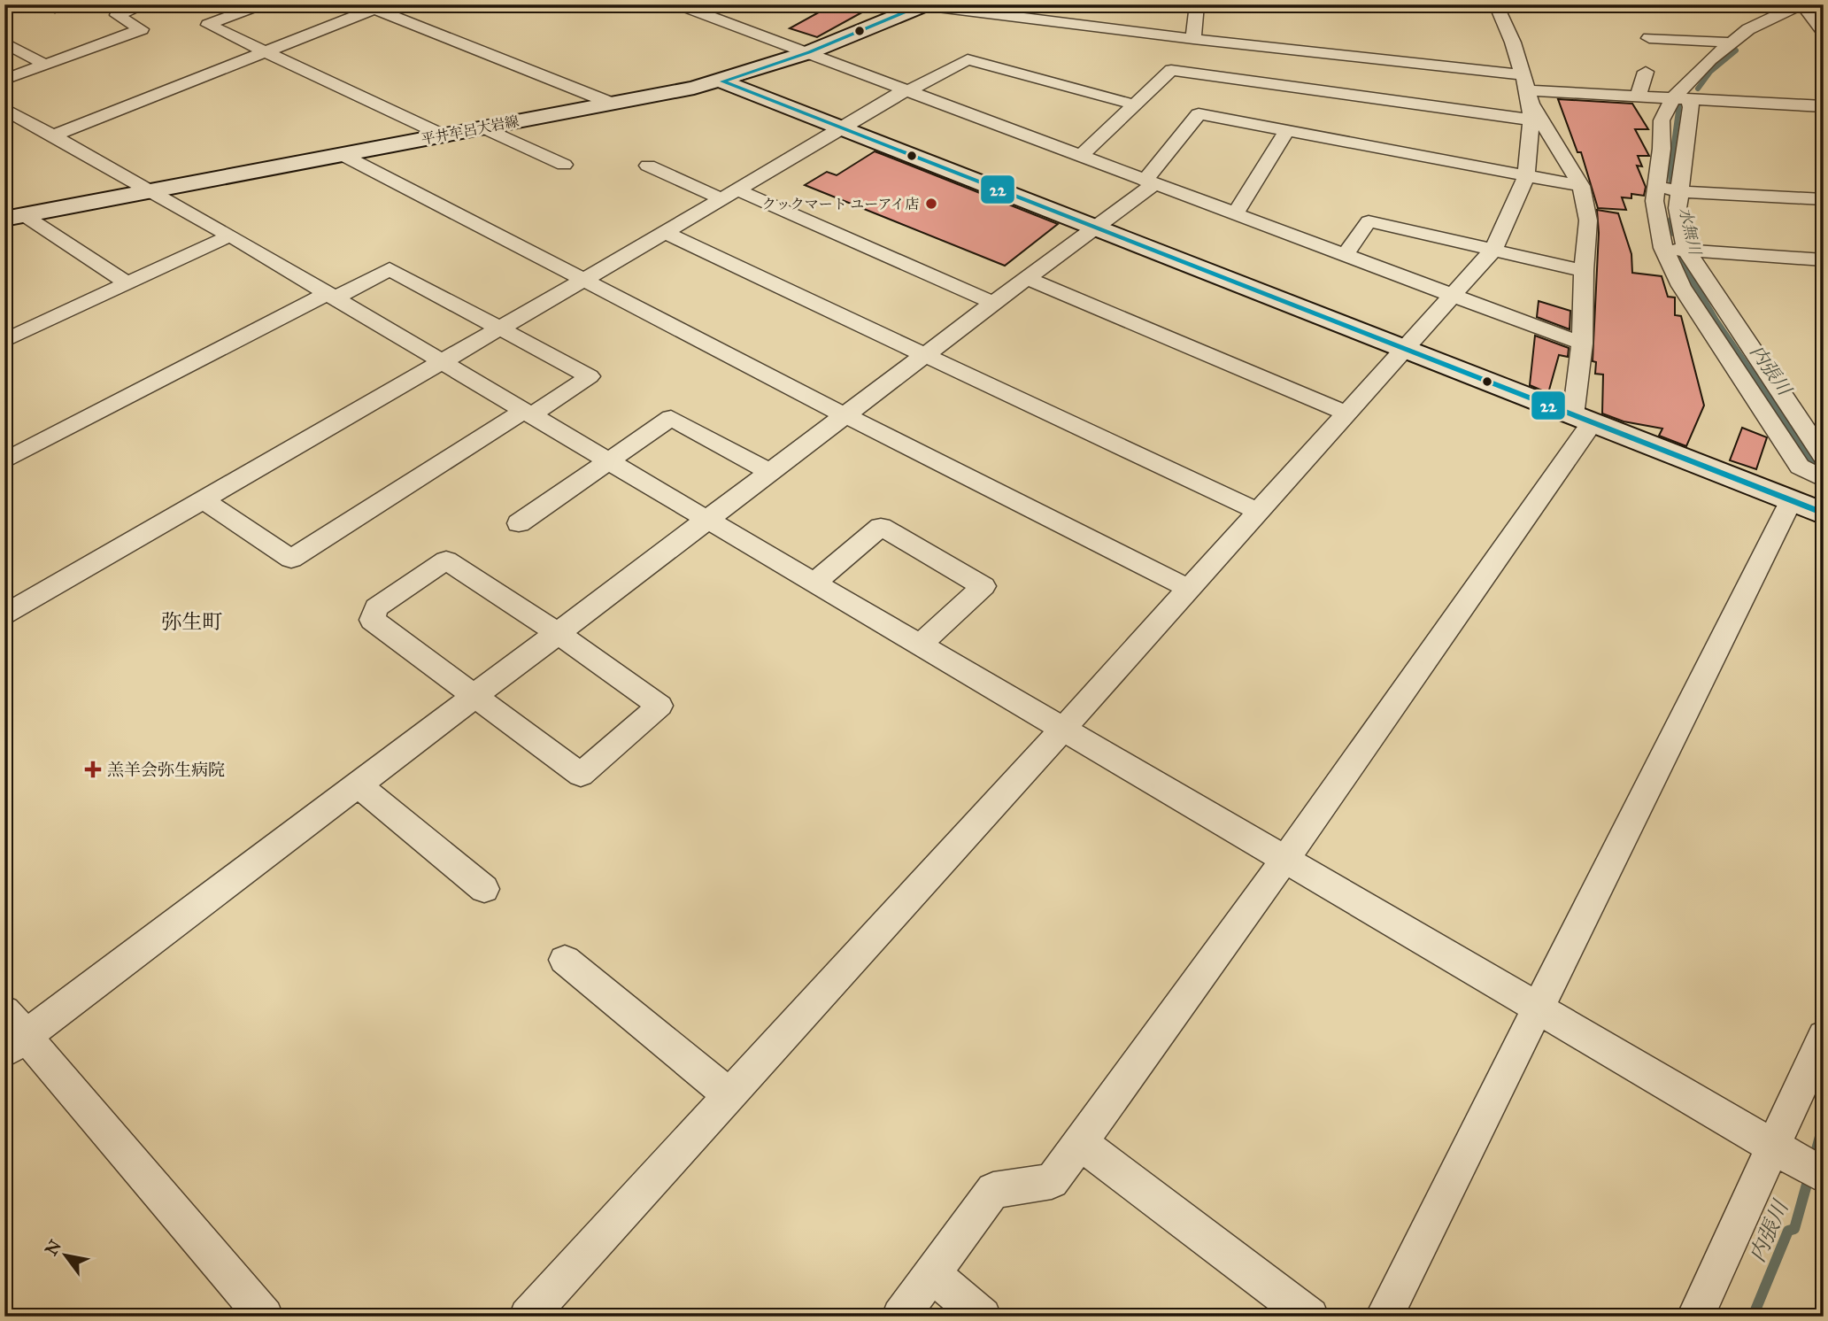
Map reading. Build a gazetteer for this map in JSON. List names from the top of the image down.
{
  "streets": {
    "street": ["平井牟呂大岩線"]
  },
  "districts": ["弥生町"],
  "water": ["水無川", "内張川"],
  "places": {
    "other": ["クックマート ユーアイ店"],
    "health": ["羔羊会弥生病院"]
  },
  "lines": ["transit line 22"],
  "north": "top left"
}
